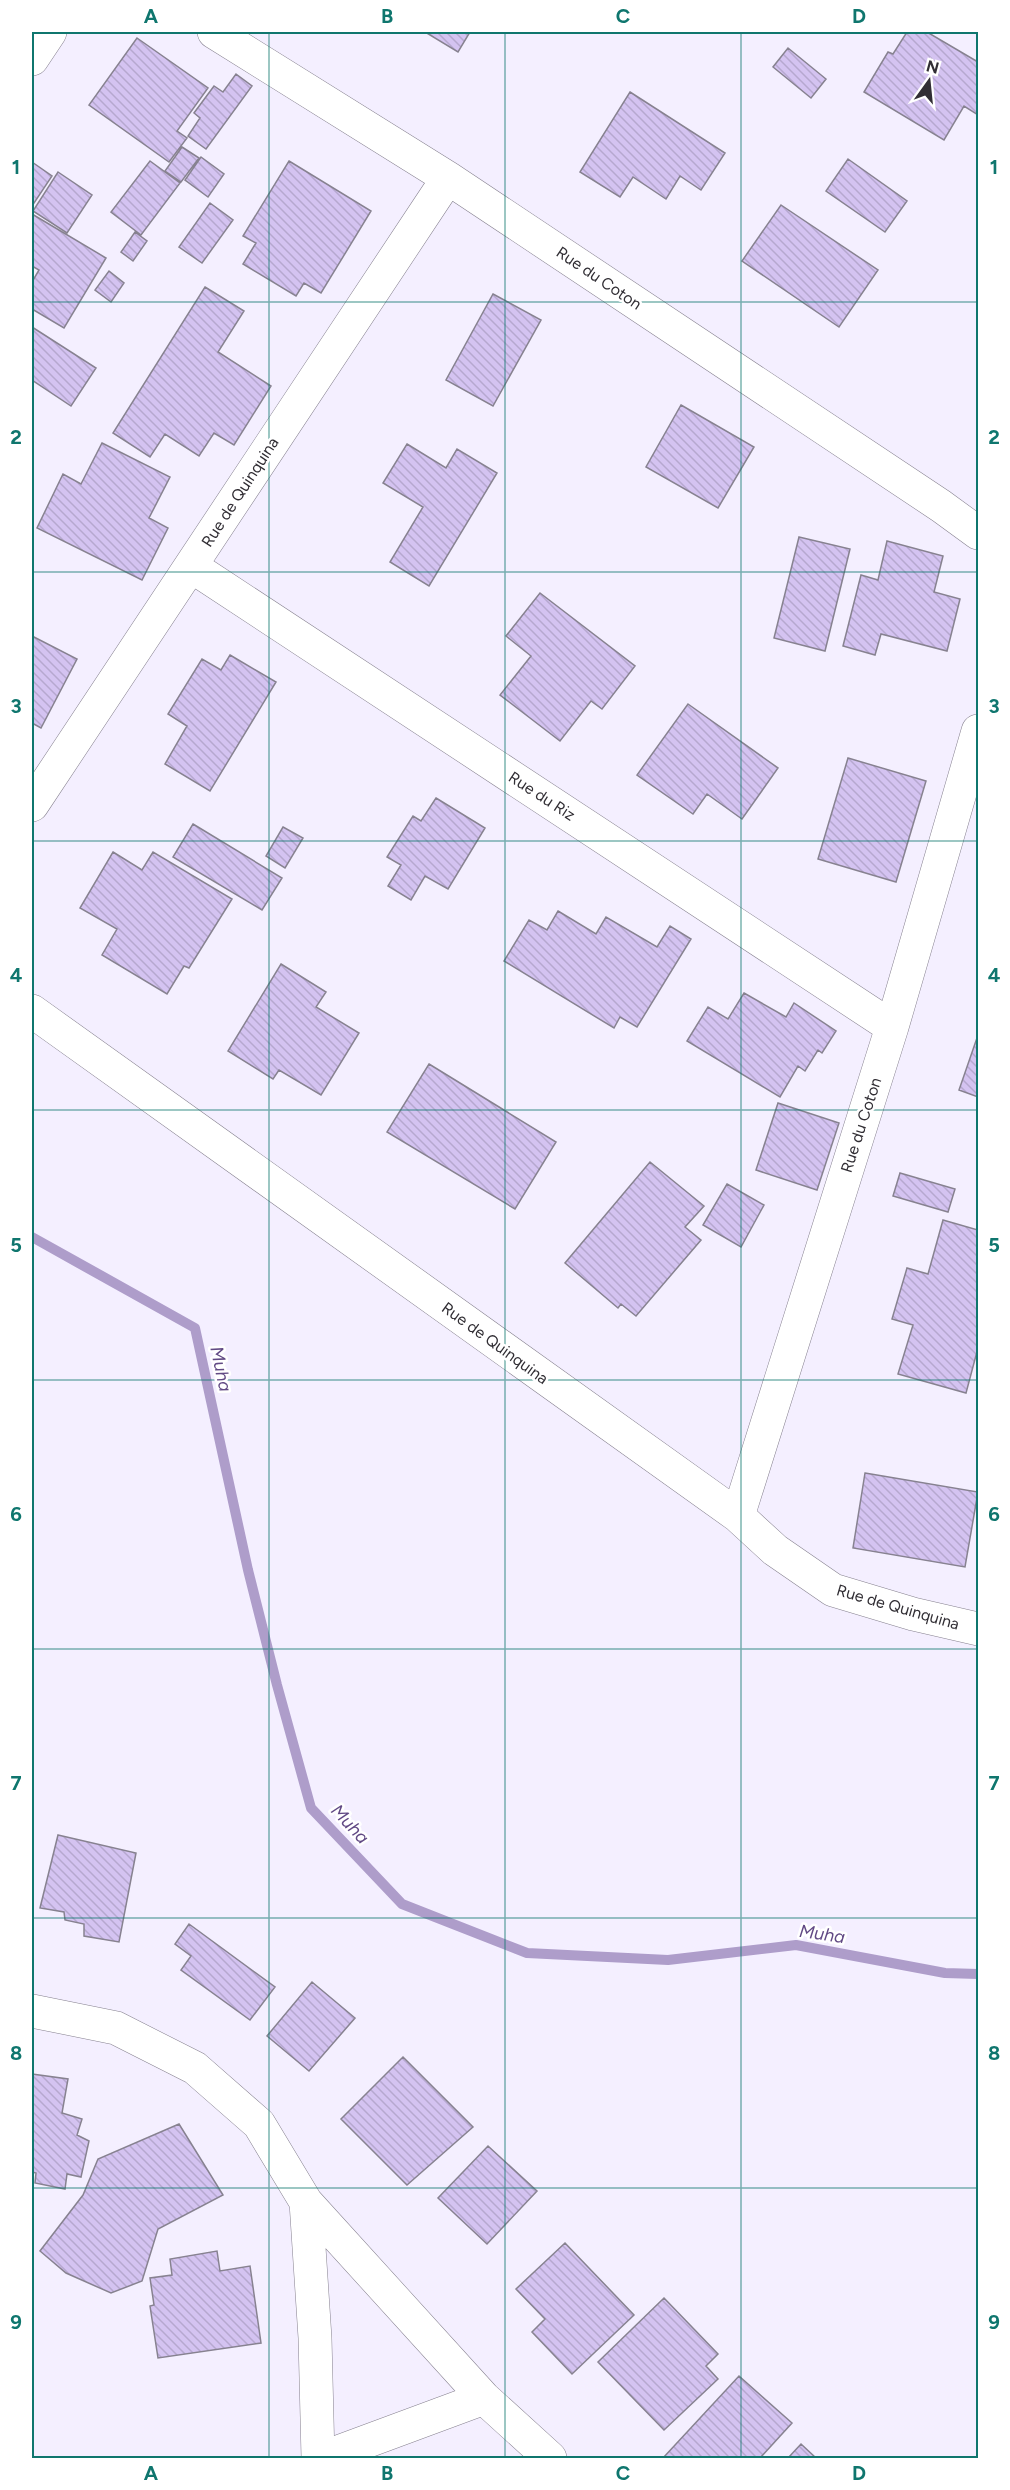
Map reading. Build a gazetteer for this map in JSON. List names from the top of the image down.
{
  "streets": {
    "street": ["Rue du Coton", "Rue de Quinquina", "Rue du Riz"]
  },
  "crossings": [
    ["Rue du Coton", "Rue de Quinquina"],
    ["Rue du Coton", "Rue du Riz"],
    ["Rue de Quinquina", "Rue du Riz"]
  ],
  "water": ["Muha"],
  "north": "top",
  "grid": {
    "columns": [
      "A",
      "B",
      "C",
      "D"
    ],
    "rows": [
      "1",
      "2",
      "3",
      "4",
      "5",
      "6",
      "7",
      "8",
      "9"
    ]
  }
}
